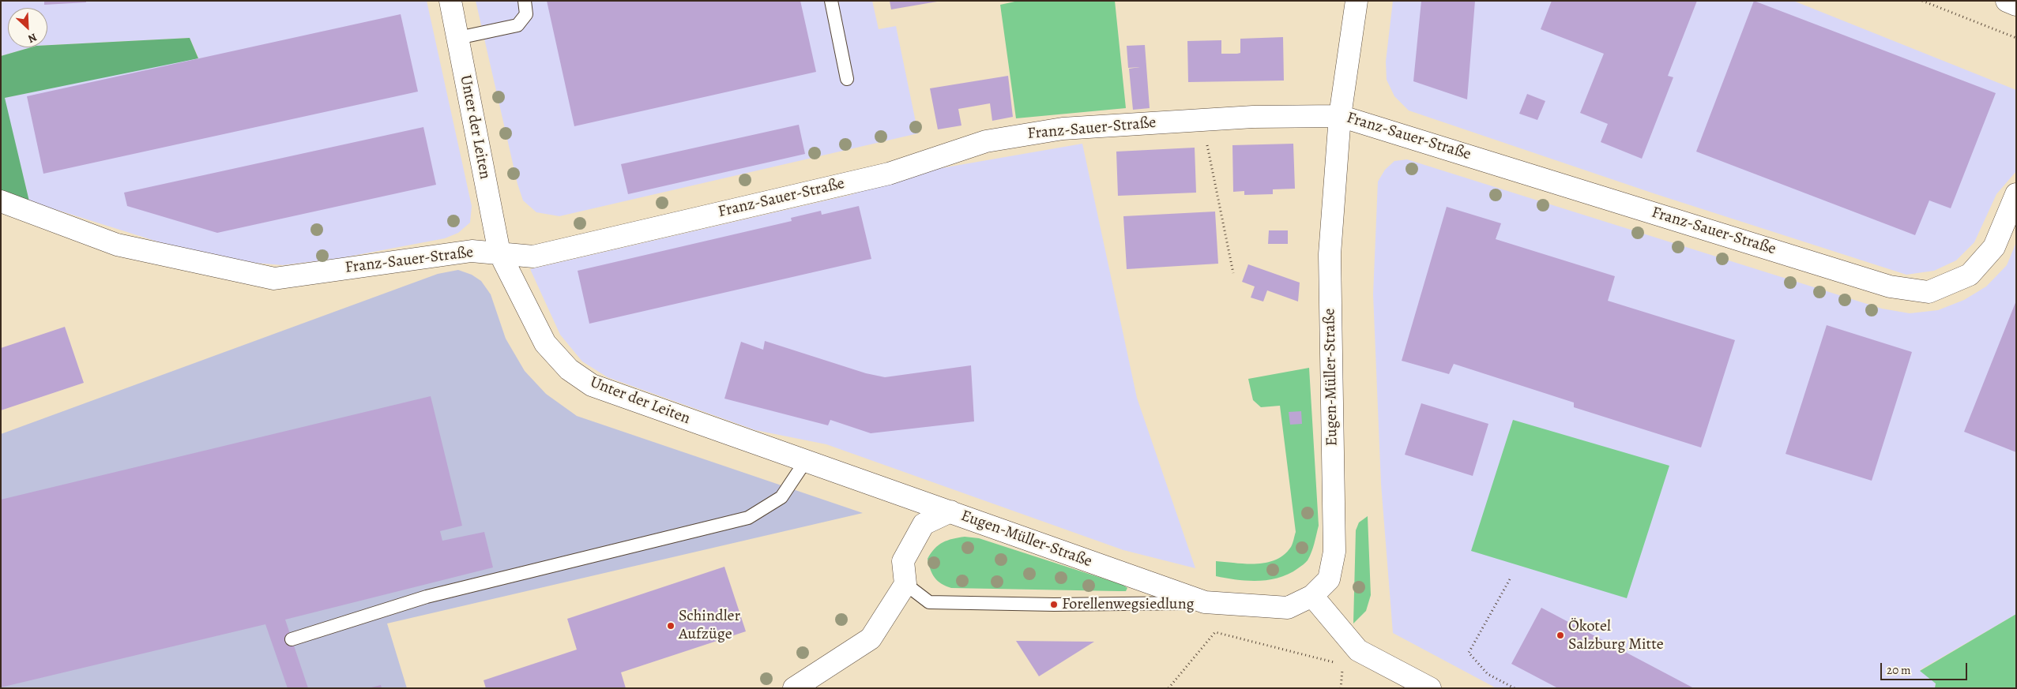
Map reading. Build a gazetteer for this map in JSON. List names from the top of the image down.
{
  "streets": {
    "street": ["Unter der Leiten", "Franz-Sauer-Straße", "Eugen-Müller-Straße"]
  },
  "crossings": [
    ["Unter der Leiten", "Franz-Sauer-Straße"],
    ["Unter der Leiten", "Eugen-Müller-Straße"],
    ["Franz-Sauer-Straße", "Eugen-Müller-Straße"]
  ],
  "places": ["Forellenwegsiedlung", "Schindler Aufzüge", "Ökotel Salzburg Mitte"],
  "scale_bar": "20 m",
  "north": "bottom right"
}
